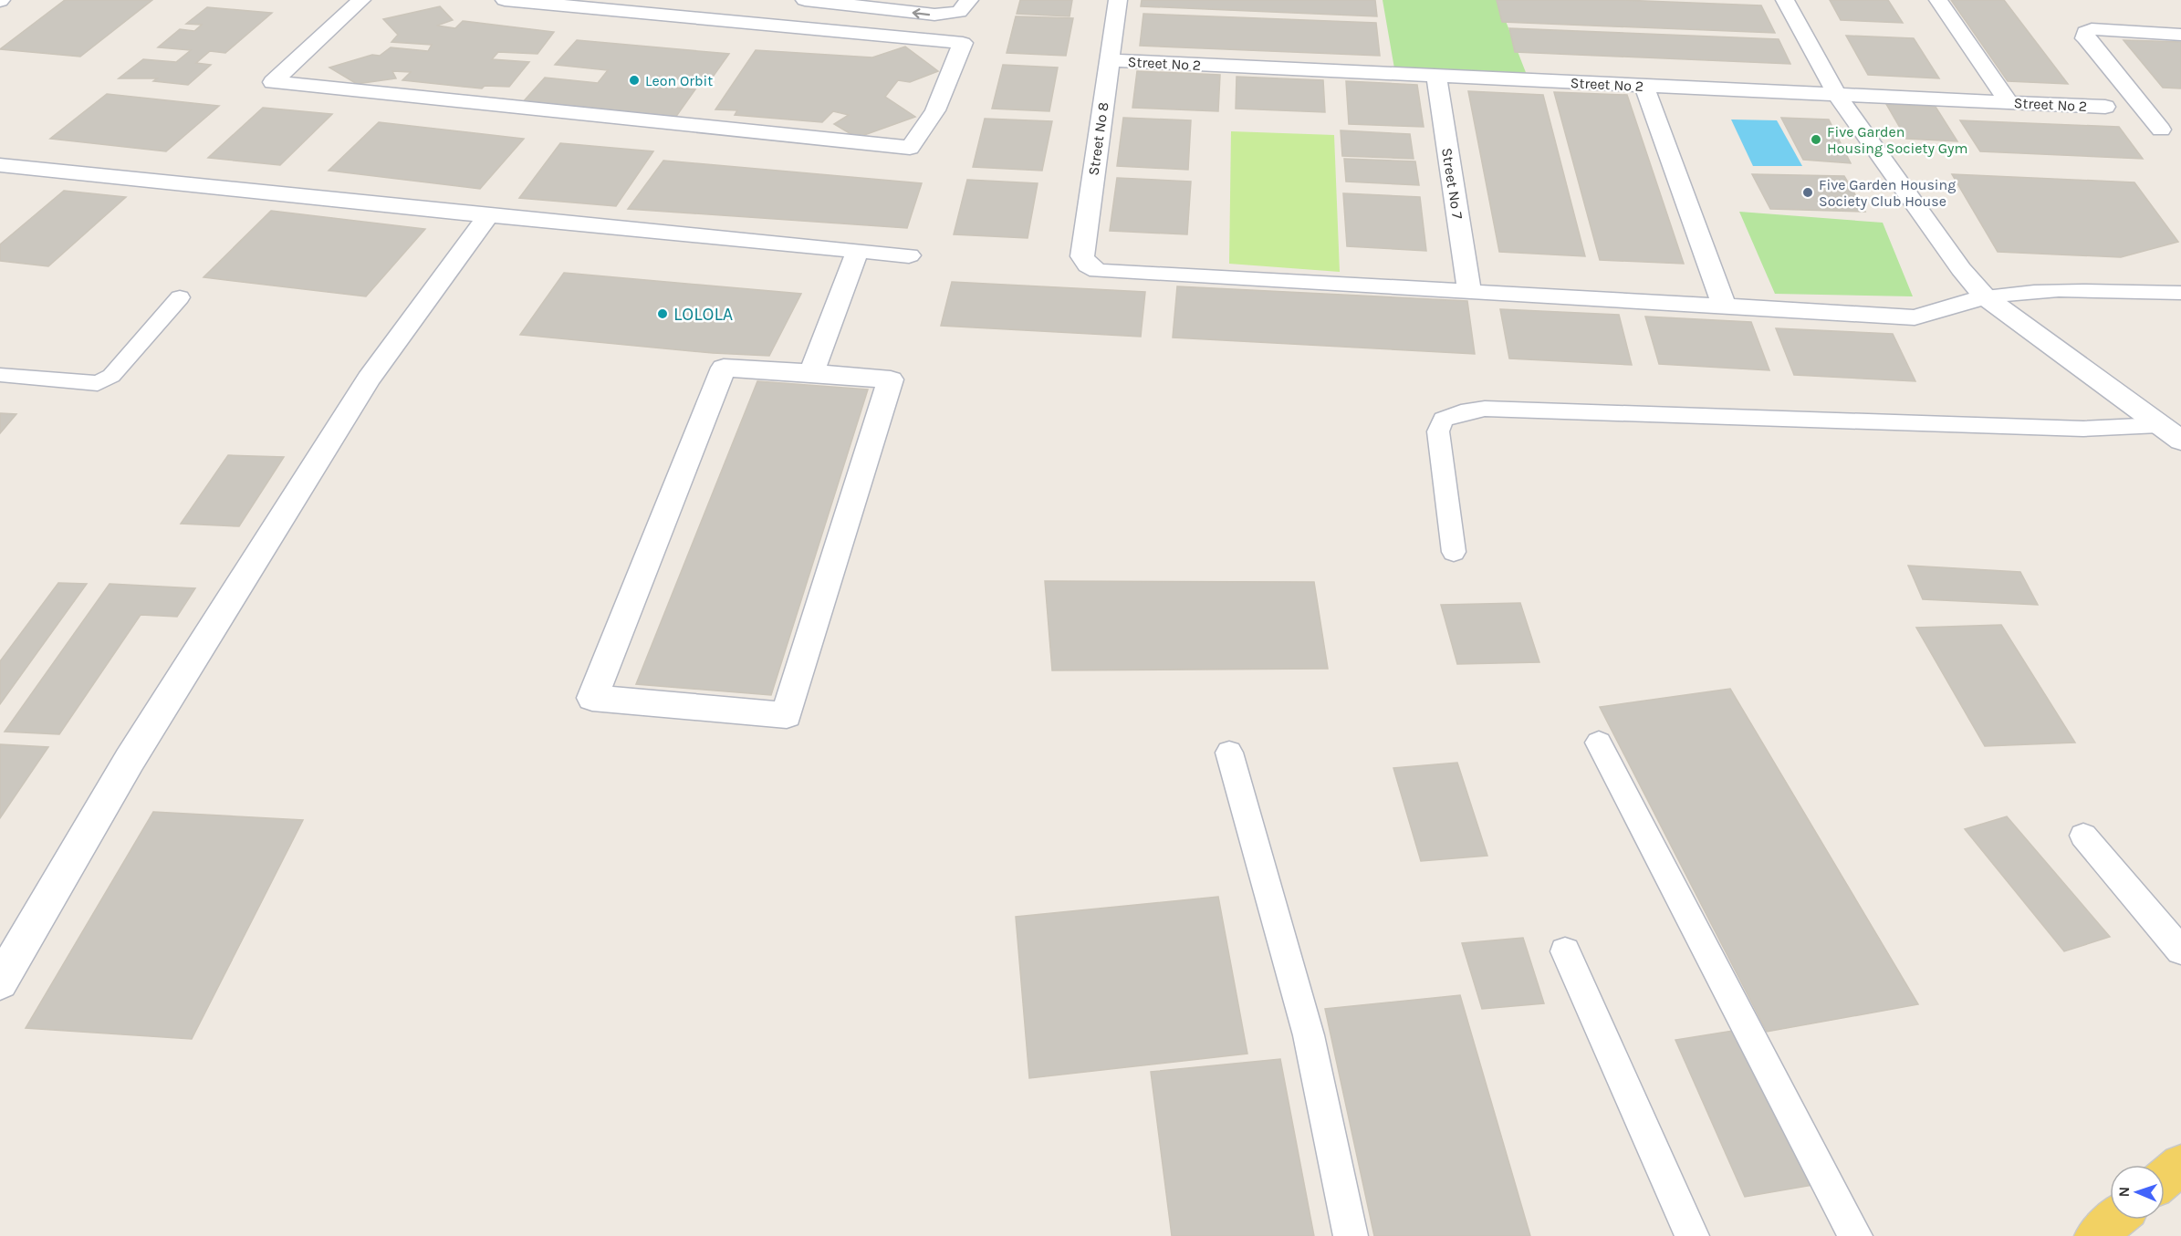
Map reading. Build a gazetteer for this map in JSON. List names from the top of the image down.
{
  "streets": {
    "street": ["Street No 2", "Street No 8", "Street No 7"]
  },
  "crossings": [
    ["Street No 2", "Street No 8"],
    ["Street No 2", "Street No 7"],
    ["Street No 8", "Street No 7"]
  ],
  "places": [
    "Leon Orbit",
    "Five Garden Housing Society Gym",
    "Five Garden Housing Society Club House",
    "LOLOLA"
  ],
  "north": "left"
}
